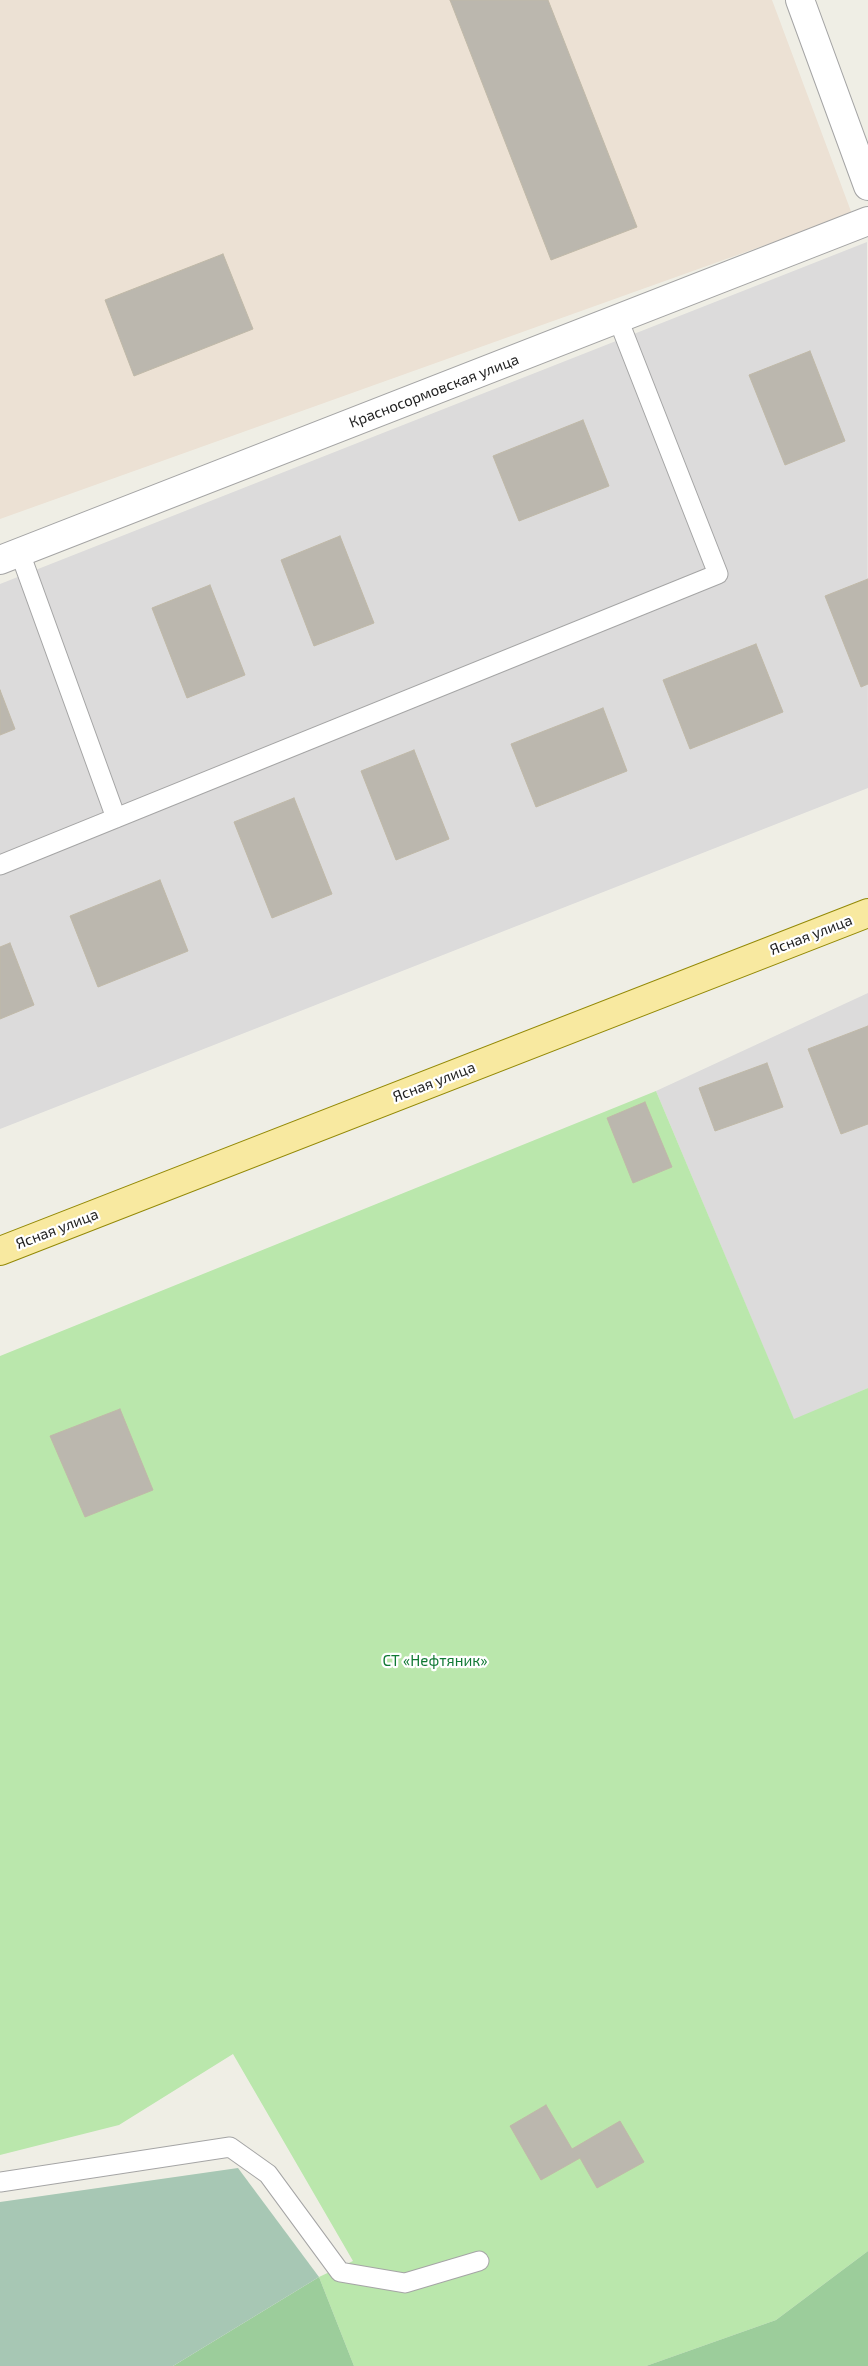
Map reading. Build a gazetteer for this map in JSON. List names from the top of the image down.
{
  "streets": {
    "main road": ["Ясная улица"],
    "street": ["Красносормовская улица"]
  },
  "parks": ["СТ «Нефтяник»"]
}
